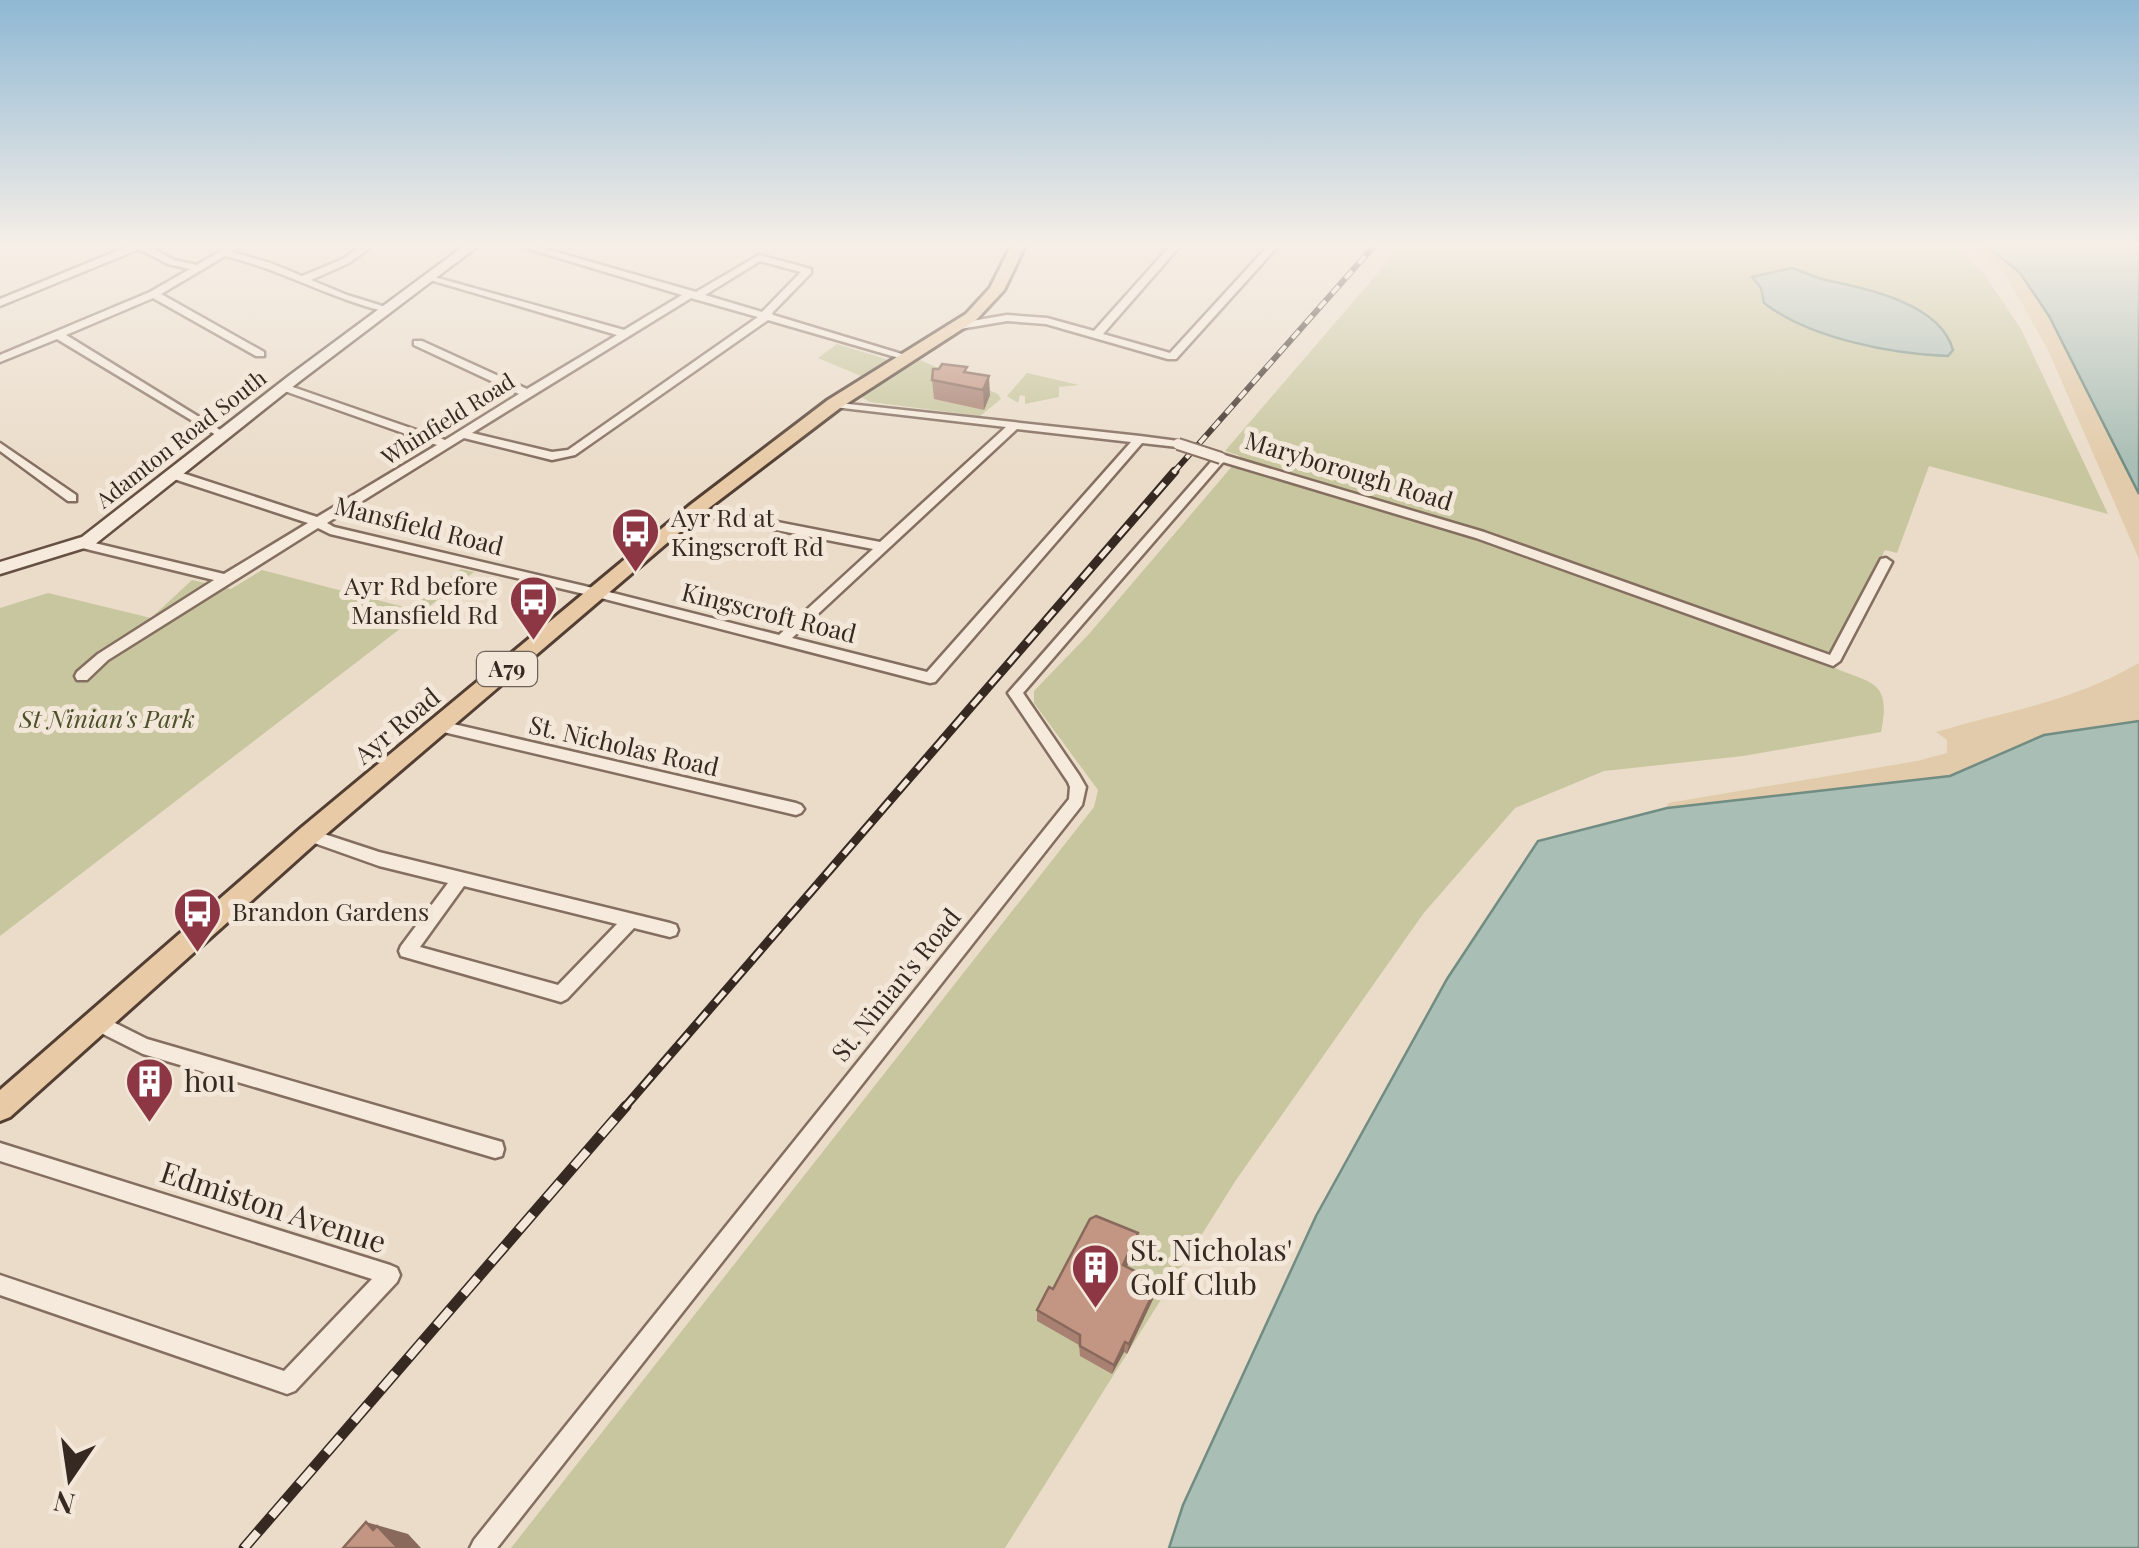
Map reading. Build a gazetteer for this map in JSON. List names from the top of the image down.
{
  "streets": {
    "main road": ["A79", "Ayr Road"],
    "street": [
      "Whinfield Road",
      "Adamton Road South",
      "Maryborough Road",
      "Mansfield Road",
      "Kingscroft Road",
      "St. Nicholas Road",
      "St. Ninian's Road",
      "Edmiston Avenue"
    ]
  },
  "crossings": [
    ["Whinfield Road", "Mansfield Road"],
    ["Adamton Road South", "Mansfield Road"],
    ["Maryborough Road", "Kingscroft Road"],
    ["Maryborough Road", "Ayr Road"],
    ["Maryborough Road", "St. Ninian's Road"],
    ["Mansfield Road", "Kingscroft Road"],
    ["Mansfield Road", "Ayr Road"],
    ["Kingscroft Road", "Ayr Road"],
    ["Ayr Road", "St. Nicholas Road"]
  ],
  "parks": ["St Ninian's Park"],
  "places": {
    "bus stop": ["Ayr Rd at Kingscroft Rd", "Ayr Rd before Mansfield Rd", "Brandon Gardens"],
    "building": ["hou", "St. Nicholas' Golf Club"]
  },
  "north": "bottom"
}
